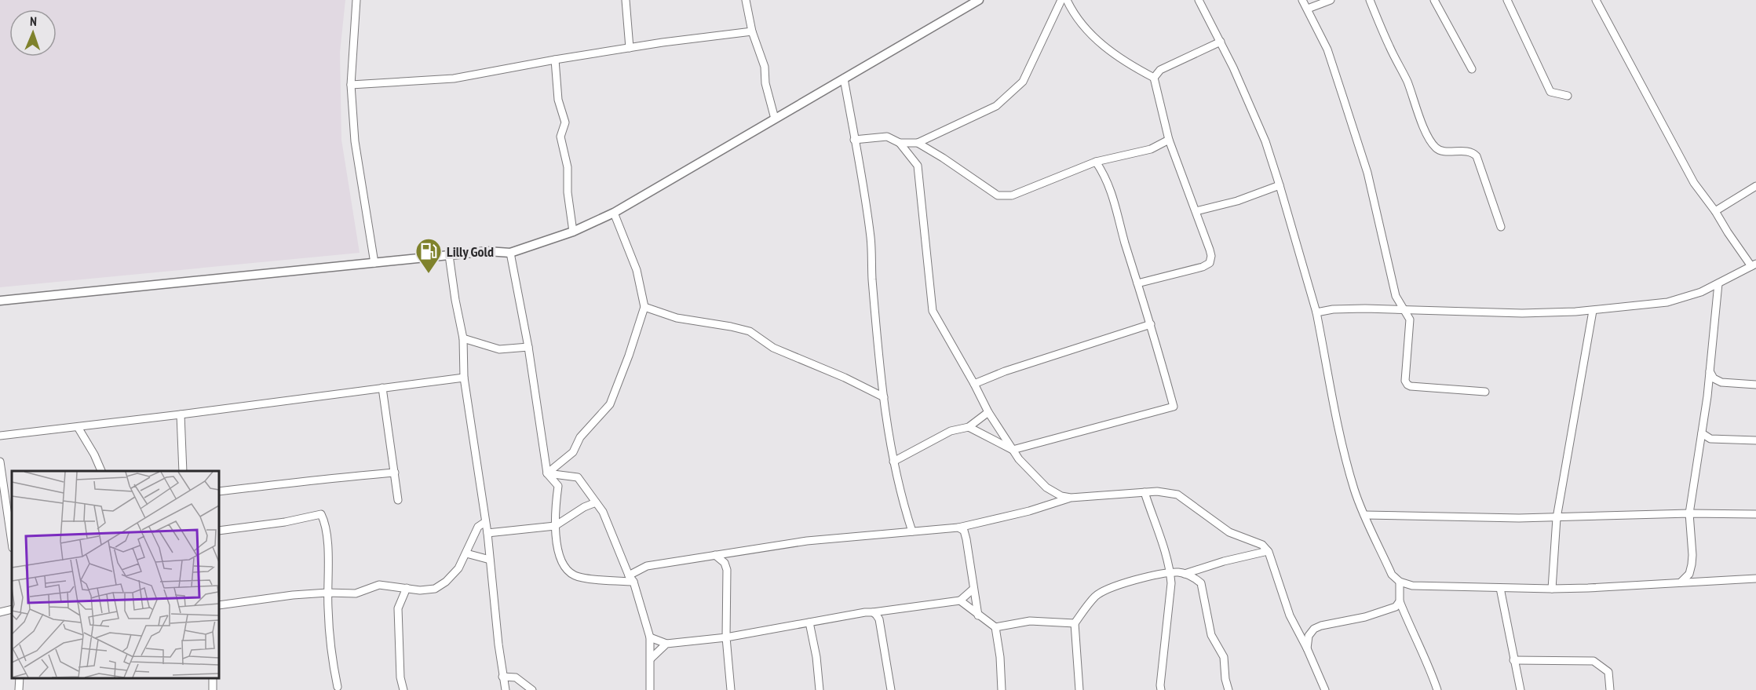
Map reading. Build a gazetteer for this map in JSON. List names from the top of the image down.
{
  "places": {
    "fuel station": ["Lilly Gold"]
  },
  "north": "top"
}
